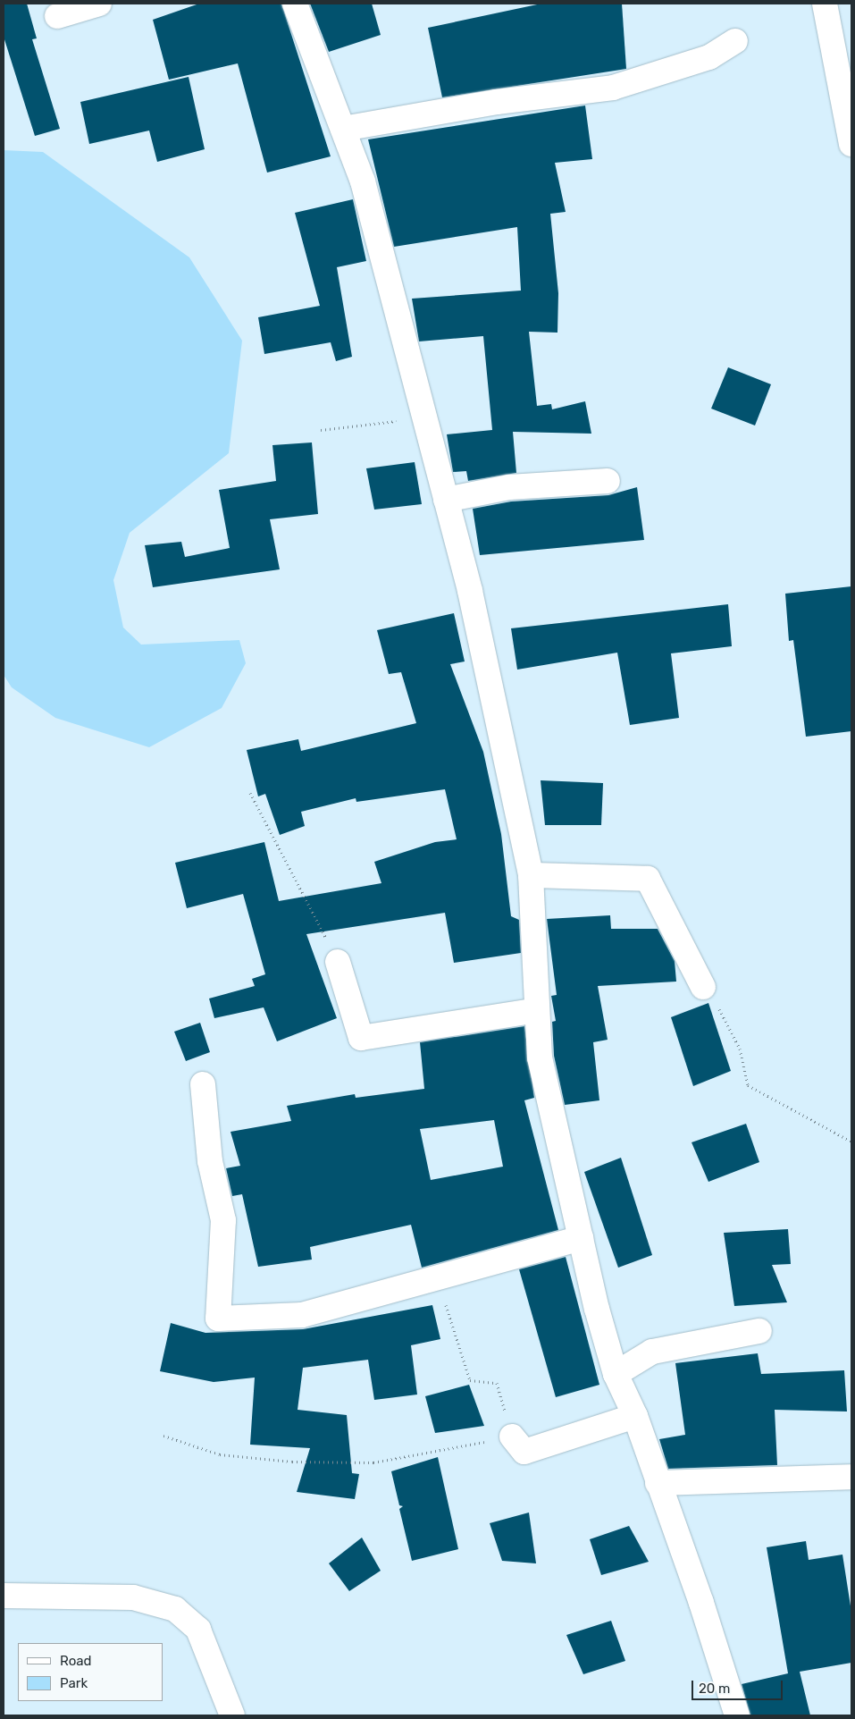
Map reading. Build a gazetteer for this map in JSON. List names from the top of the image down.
{
  "legend": ["Road", "Park"],
  "scale_bar": "20 m"
}
